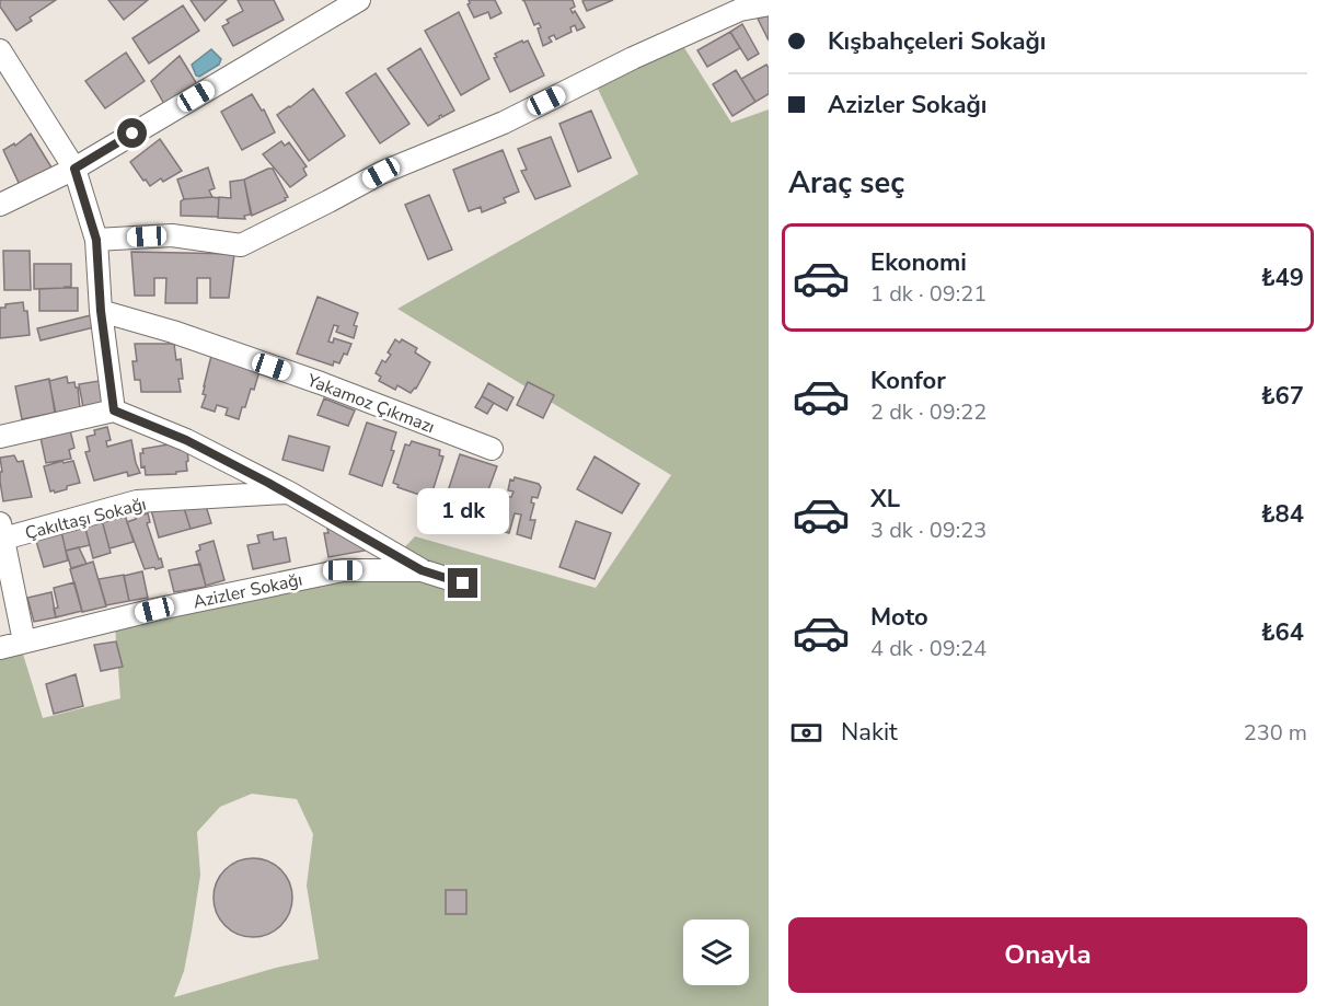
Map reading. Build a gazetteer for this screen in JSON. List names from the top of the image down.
{
  "streets": {
    "street": ["Yakamoz Çıkmazı", "Çakıltaşı Sokağı", "Azizler Sokağı"]
  },
  "crossings": [
    ["Çakıltaşı Sokağı", "Azizler Sokağı"]
  ],
  "page": {
    "banner": ["Kışbahçeleri Sokağı", "Azizler Sokağı"],
    "heading": "Araç seç",
    "list": [
      {
        "name": "Ekonomi",
        "note": "1 dk · 09:21",
        "value": "₺49"
      },
      {
        "name": "Konfor",
        "note": "2 dk · 09:22",
        "value": "₺67"
      },
      {
        "name": "XL",
        "note": "3 dk · 09:23",
        "value": "₺84"
      },
      {
        "name": "Moto",
        "note": "4 dk · 09:24",
        "value": "₺64"
      }
    ],
    "bubble": "1 dk",
    "pay": ["Nakit", "230 m"],
    "buttons": "Onayla"
  }
}
